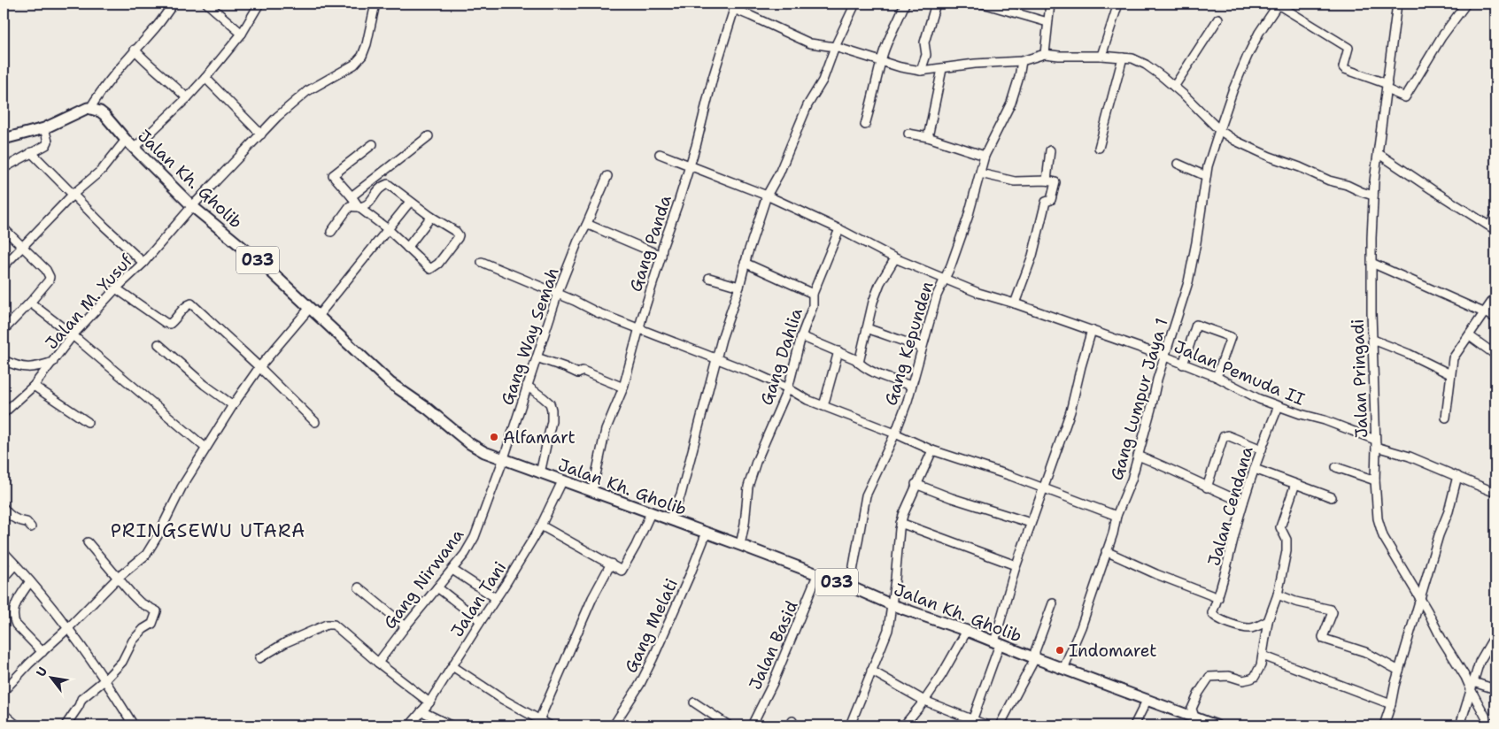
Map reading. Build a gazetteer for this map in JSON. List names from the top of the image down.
{
  "streets": {
    "main road": ["Jalan Kh. Gholib", "033"],
    "street": [
      "Gang Panda",
      "Jalan M. Yusuf",
      "Gang Way Semah",
      "Gang Kepunden",
      "Gang Dahlia",
      "Jalan Pemuda II",
      "Jalan Pringadi",
      "Gang Lumpur Jaya 1",
      "Jalan Cendana",
      "Gang Nirwana",
      "Jalan Tani",
      "Gang Melati",
      "Jalan Basid"
    ]
  },
  "crossings": [
    ["Jalan Kh. Gholib", "Gang Panda"],
    ["Jalan Kh. Gholib", "Jalan M. Yusuf"],
    ["Jalan Kh. Gholib", "Gang Way Semah"],
    ["Jalan Kh. Gholib", "Gang Kepunden"],
    ["Jalan Kh. Gholib", "Gang Dahlia"],
    ["Jalan Kh. Gholib", "Gang Lumpur Jaya 1"],
    ["Jalan Kh. Gholib", "Gang Nirwana"],
    ["Jalan Kh. Gholib", "Jalan Tani"],
    ["Jalan Kh. Gholib", "Gang Melati"],
    ["Jalan Kh. Gholib", "Jalan Basid"],
    ["Gang Panda", "Jalan Pemuda II"],
    ["Gang Way Semah", "Gang Nirwana"],
    ["Gang Kepunden", "Jalan Pemuda II"],
    ["Gang Dahlia", "Jalan Pemuda II"],
    ["Jalan Pemuda II", "Jalan Pringadi"],
    ["Jalan Pemuda II", "Gang Lumpur Jaya 1"],
    ["Jalan Pemuda II", "Jalan Cendana"]
  ],
  "districts": ["PRINGSEWU UTARA"],
  "places": ["Alfamart", "Indomaret"],
  "north": "top left"
}
